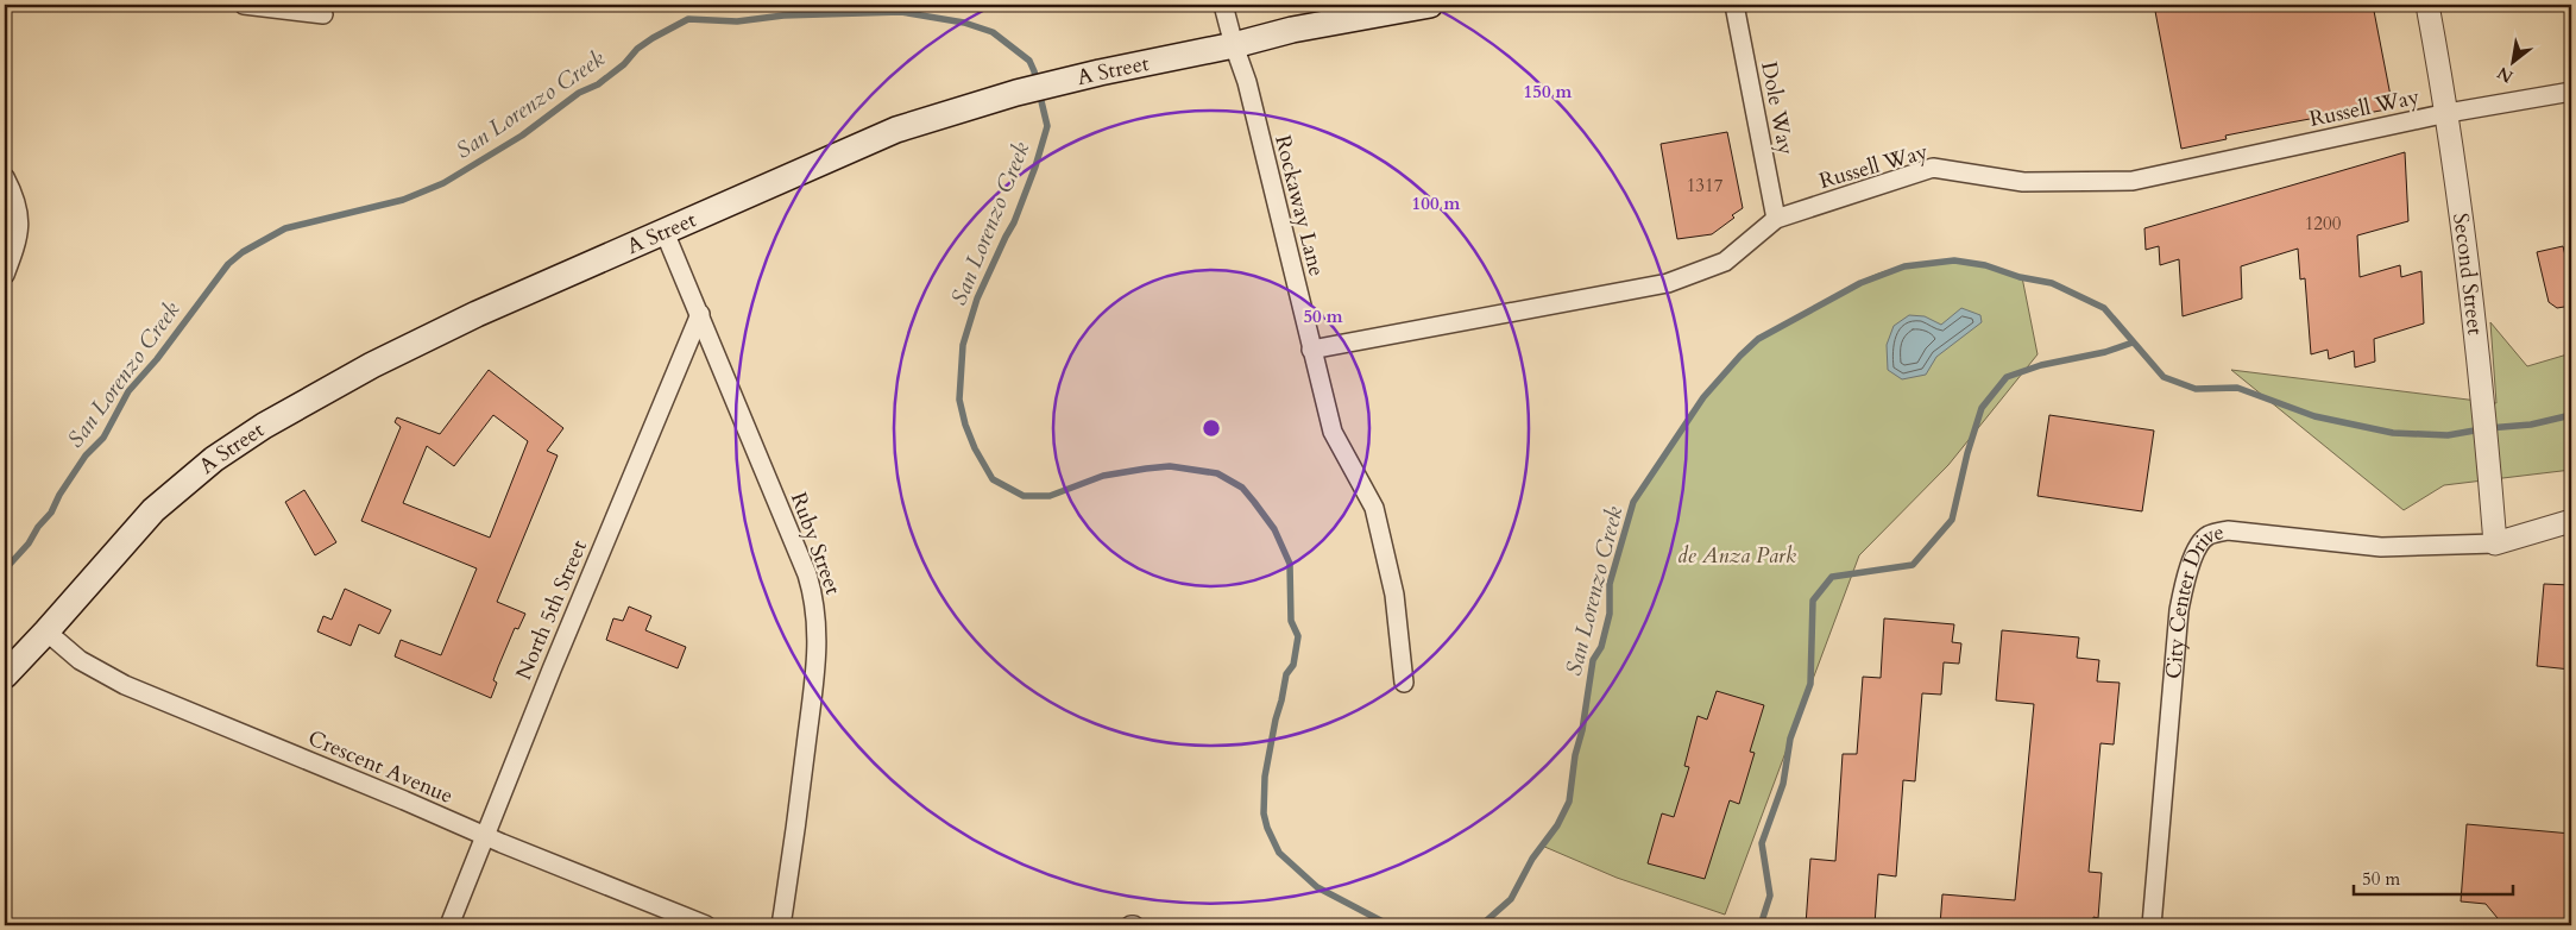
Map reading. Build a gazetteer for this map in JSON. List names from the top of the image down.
{
  "streets": {
    "main road": ["A Street"],
    "street": [
      "Dole Way",
      "Russell Way",
      "Rockaway Lane",
      "Second Street",
      "Ruby Street",
      "North 5th Street",
      "City Center Drive",
      "Crescent Avenue"
    ]
  },
  "crossings": [
    ["A Street", "Rockaway Lane"],
    ["A Street", "Ruby Street"],
    ["A Street", "Crescent Avenue"],
    ["Dole Way", "Russell Way"],
    ["Russell Way", "Rockaway Lane"],
    ["Russell Way", "Second Street"],
    ["Second Street", "City Center Drive"],
    ["Ruby Street", "North 5th Street"],
    ["North 5th Street", "Crescent Avenue"]
  ],
  "water": ["San Lorenzo Creek"],
  "parks": ["de Anza Park"],
  "house_numbers": ["1317", "1200"],
  "scale_bar": "50 m",
  "north": "bottom left",
  "rings": ["150 m", "100 m", "50 m"]
}
